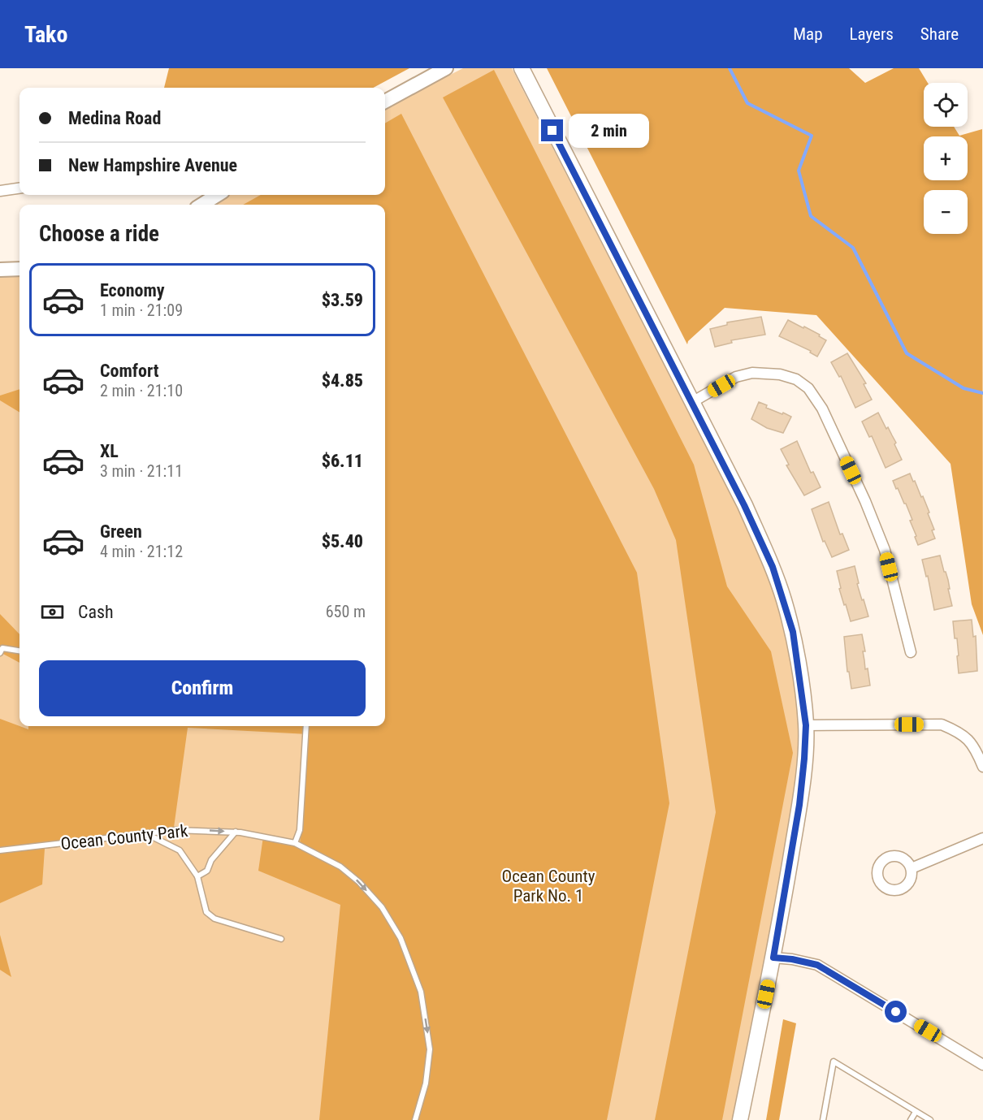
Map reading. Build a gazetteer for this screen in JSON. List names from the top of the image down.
{
  "streets": {
    "lane": ["Ocean County Park"]
  },
  "one_way": ["Ocean County Park"],
  "parks": ["Ocean County Park No. 1"],
  "page": {
    "header": "Tako",
    "nav": ["Map", "Layers", "Share"],
    "map_buttons": ["+", "−"],
    "banner": ["Medina Road", "New Hampshire Avenue"],
    "bubble": "2 min",
    "heading": "Choose a ride",
    "list": [
      {
        "name": "Economy",
        "note": "1 min · 21:09",
        "value": "$3.59"
      },
      {
        "name": "Comfort",
        "note": "2 min · 21:10",
        "value": "$4.85"
      },
      {
        "name": "XL",
        "note": "3 min · 21:11",
        "value": "$6.11"
      },
      {
        "name": "Green",
        "note": "4 min · 21:12",
        "value": "$5.40"
      }
    ],
    "pay": ["Cash", "650 m"],
    "buttons": "Confirm"
  }
}
